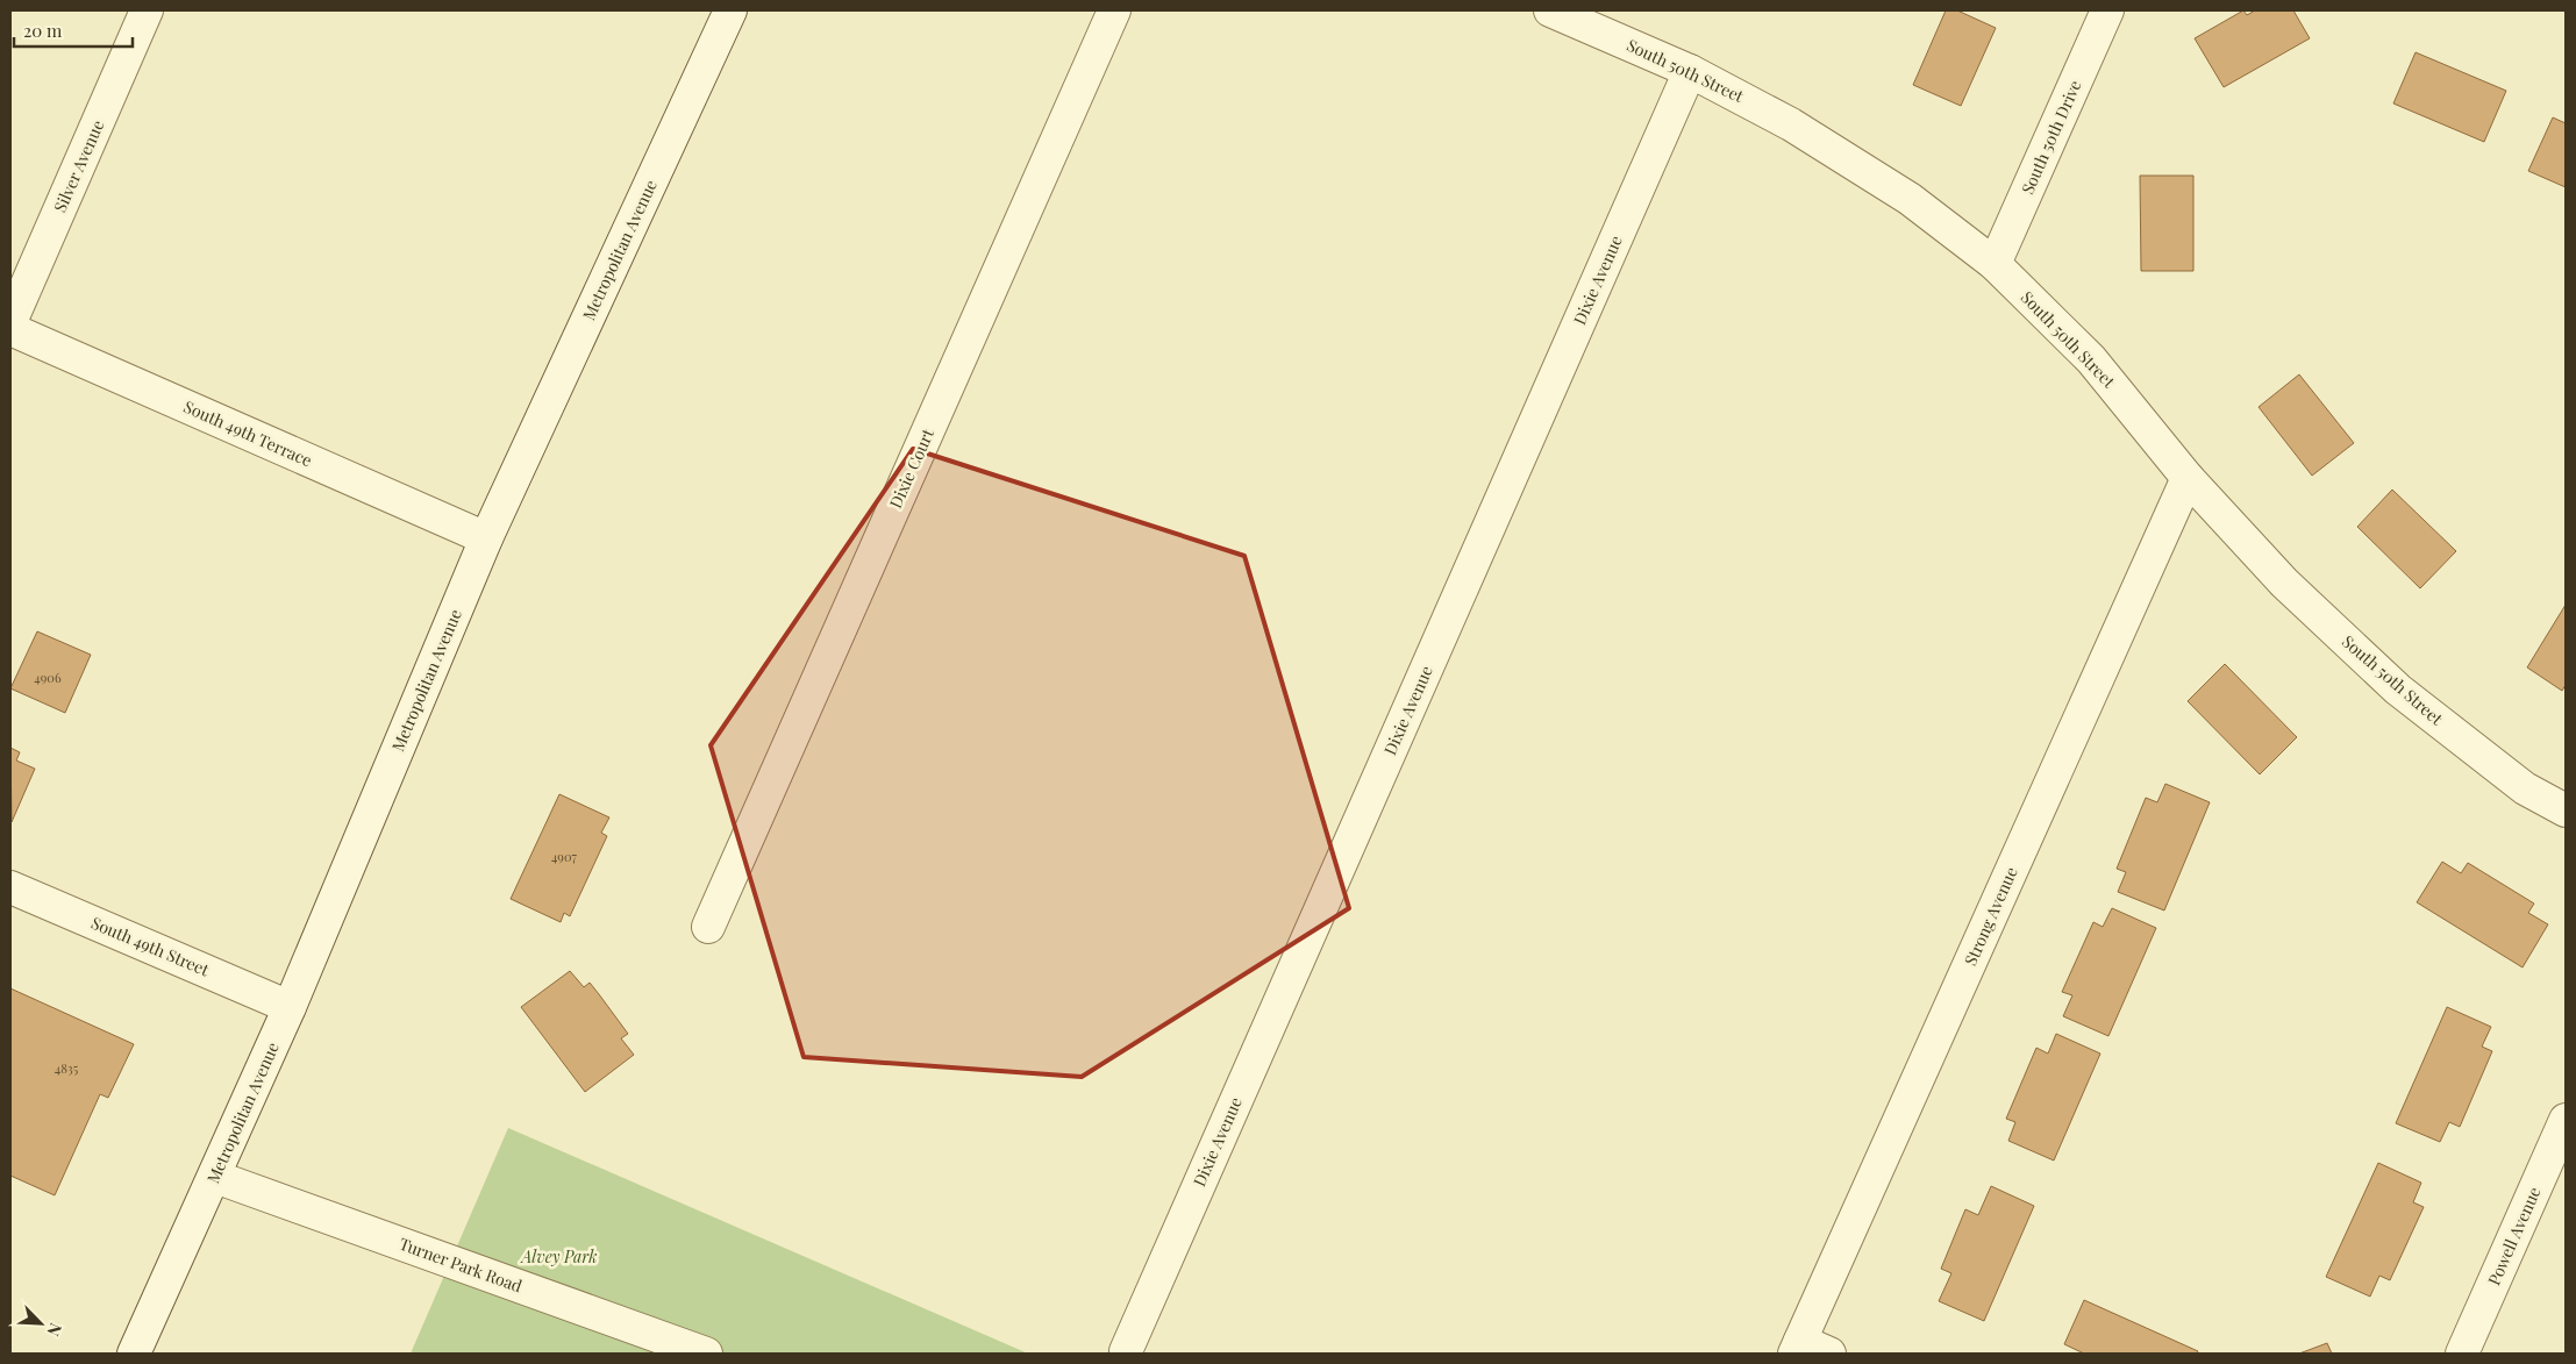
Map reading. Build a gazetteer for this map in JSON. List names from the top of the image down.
{
  "streets": {
    "street": [
      "South 50th Street",
      "South 50th Drive",
      "Silver Avenue",
      "Metropolitan Avenue",
      "Dixie Avenue",
      "South 49th Terrace",
      "Dixie Court",
      "Strong Avenue",
      "South 49th Street",
      "Powell Avenue",
      "Turner Park Road"
    ]
  },
  "crossings": [
    ["South 50th Street", "South 50th Drive"],
    ["South 50th Street", "Dixie Avenue"],
    ["South 50th Street", "Strong Avenue"],
    ["Metropolitan Avenue", "South 49th Terrace"],
    ["Metropolitan Avenue", "South 49th Street"],
    ["Metropolitan Avenue", "Turner Park Road"]
  ],
  "parks": ["Alvey Park"],
  "house_numbers": ["4906", "4907", "4835"],
  "scale_bar": "20 m",
  "north": "bottom right"
}
